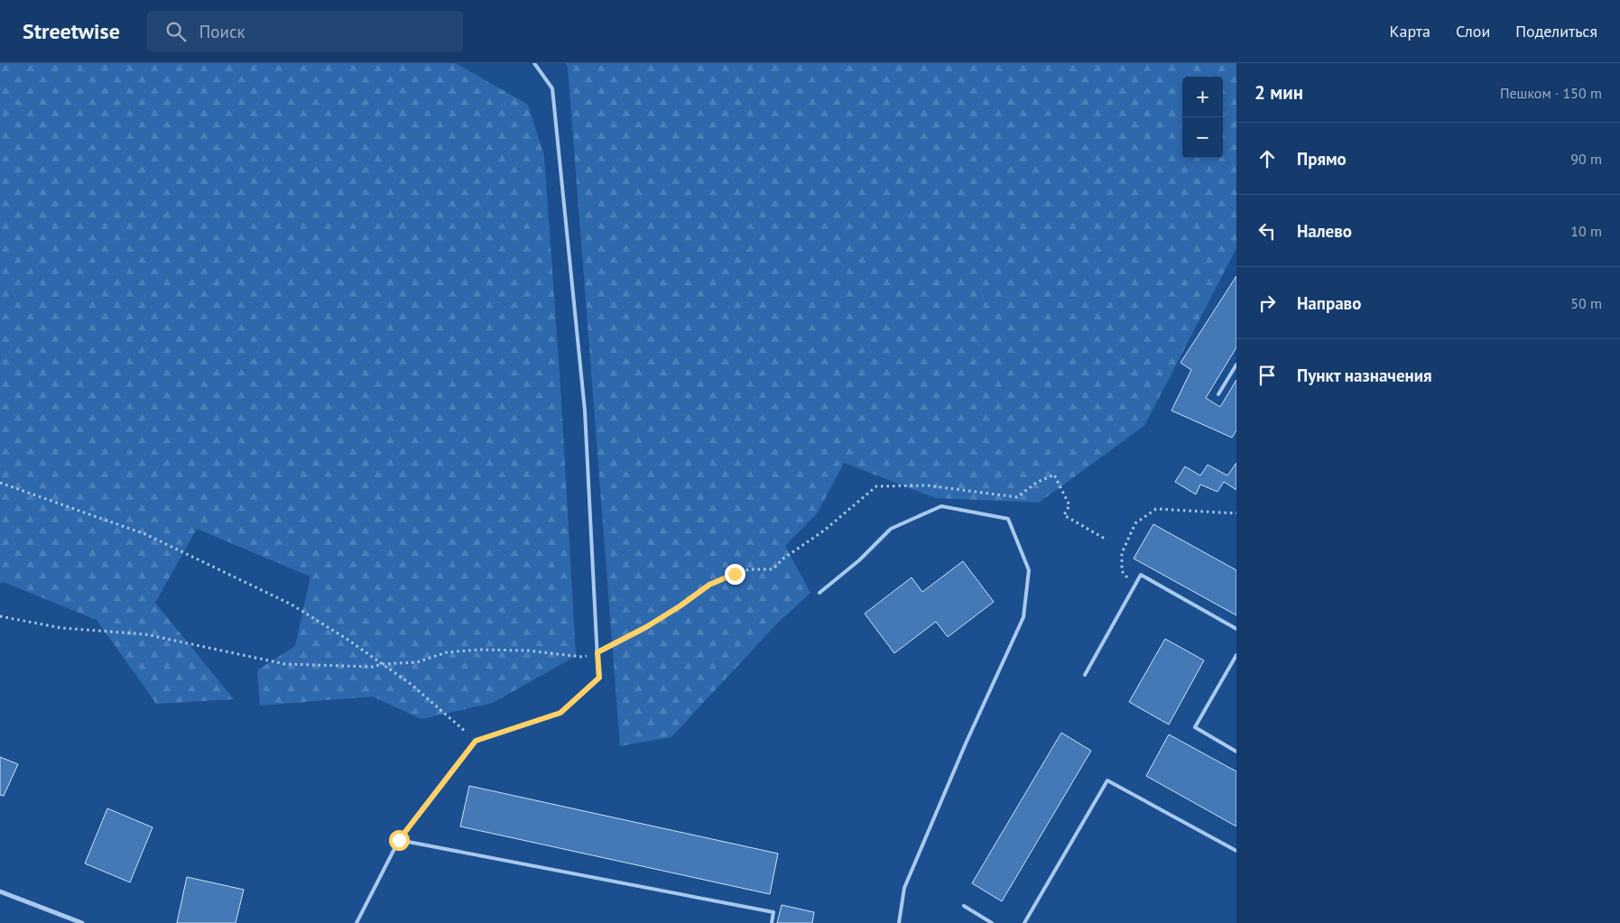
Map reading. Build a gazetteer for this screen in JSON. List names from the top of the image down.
{
  "page": {
    "header": "Streetwise",
    "search": "Поиск",
    "nav": ["Карта", "Слои", "Поделиться"],
    "heading": ["2 мин", "Пешком · 150 m"],
    "map_buttons": ["+", "−"],
    "list": [
      ["Прямо", "90 m"],
      ["Налево", "10 m"],
      ["Направо", "50 m"],
      "Пункт назначения"
    ]
  }
}
